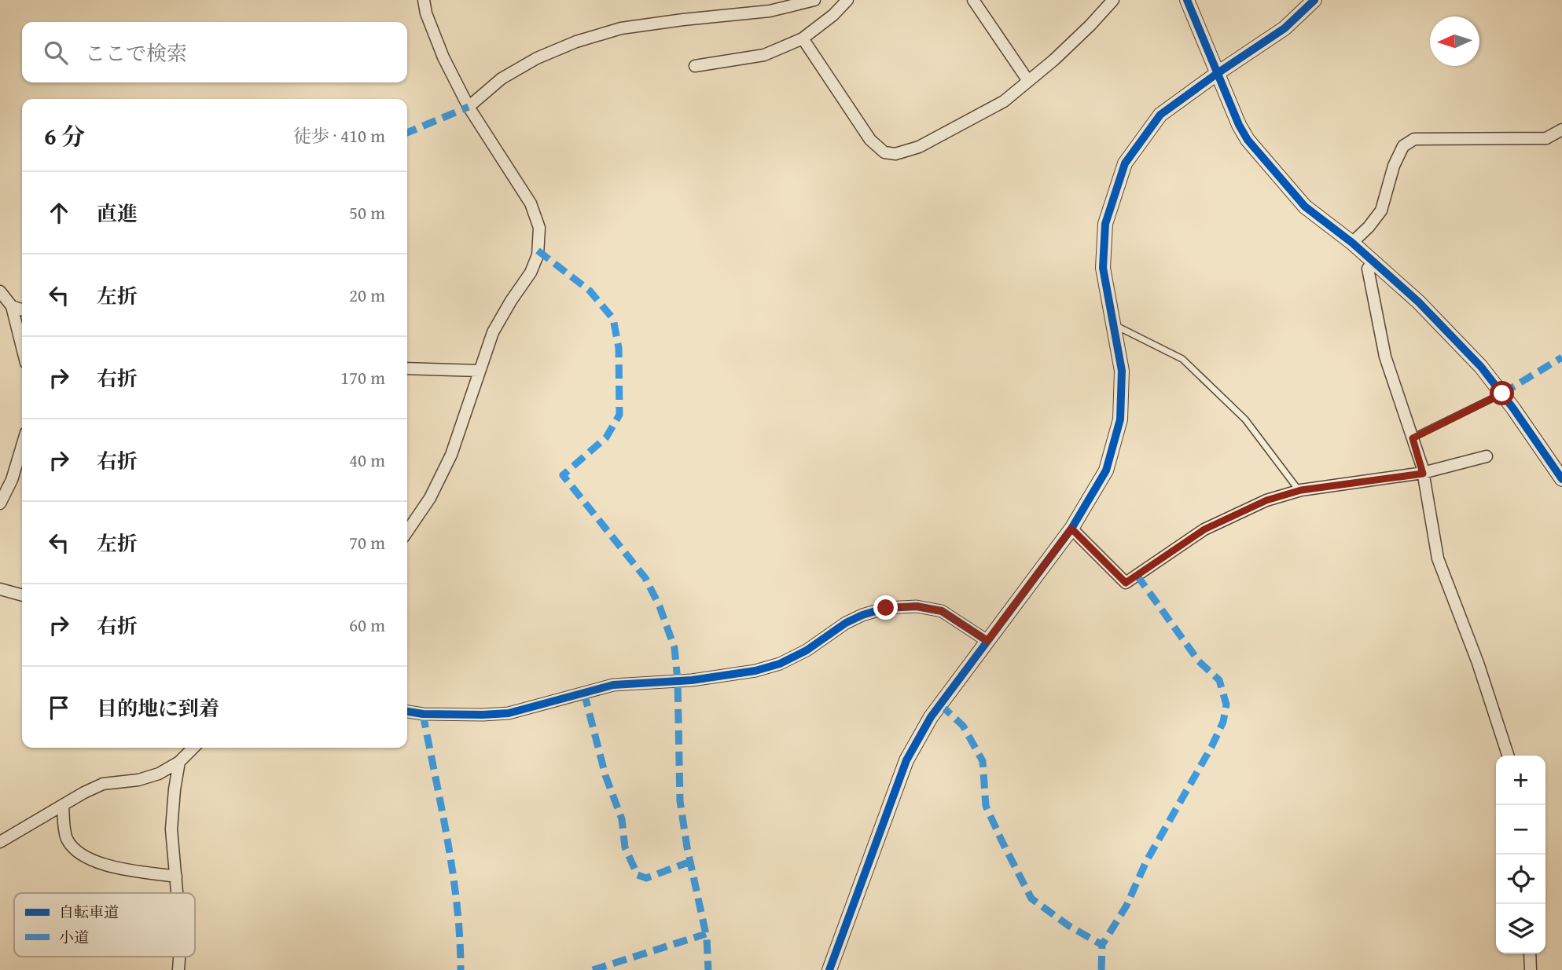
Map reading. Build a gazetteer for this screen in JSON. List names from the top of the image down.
{
  "legend": ["自転車道", "小道"],
  "north": "left",
  "page": {
    "search": "ここで検索",
    "heading": ["6 分", "徒歩 · 410 m"],
    "list": [
      ["直進", "50 m"],
      ["左折", "20 m"],
      ["右折", "170 m"],
      ["右折", "40 m"],
      ["左折", "70 m"],
      ["右折", "60 m"],
      "目的地に到着"
    ],
    "map_buttons": ["+", "−"]
  }
}
